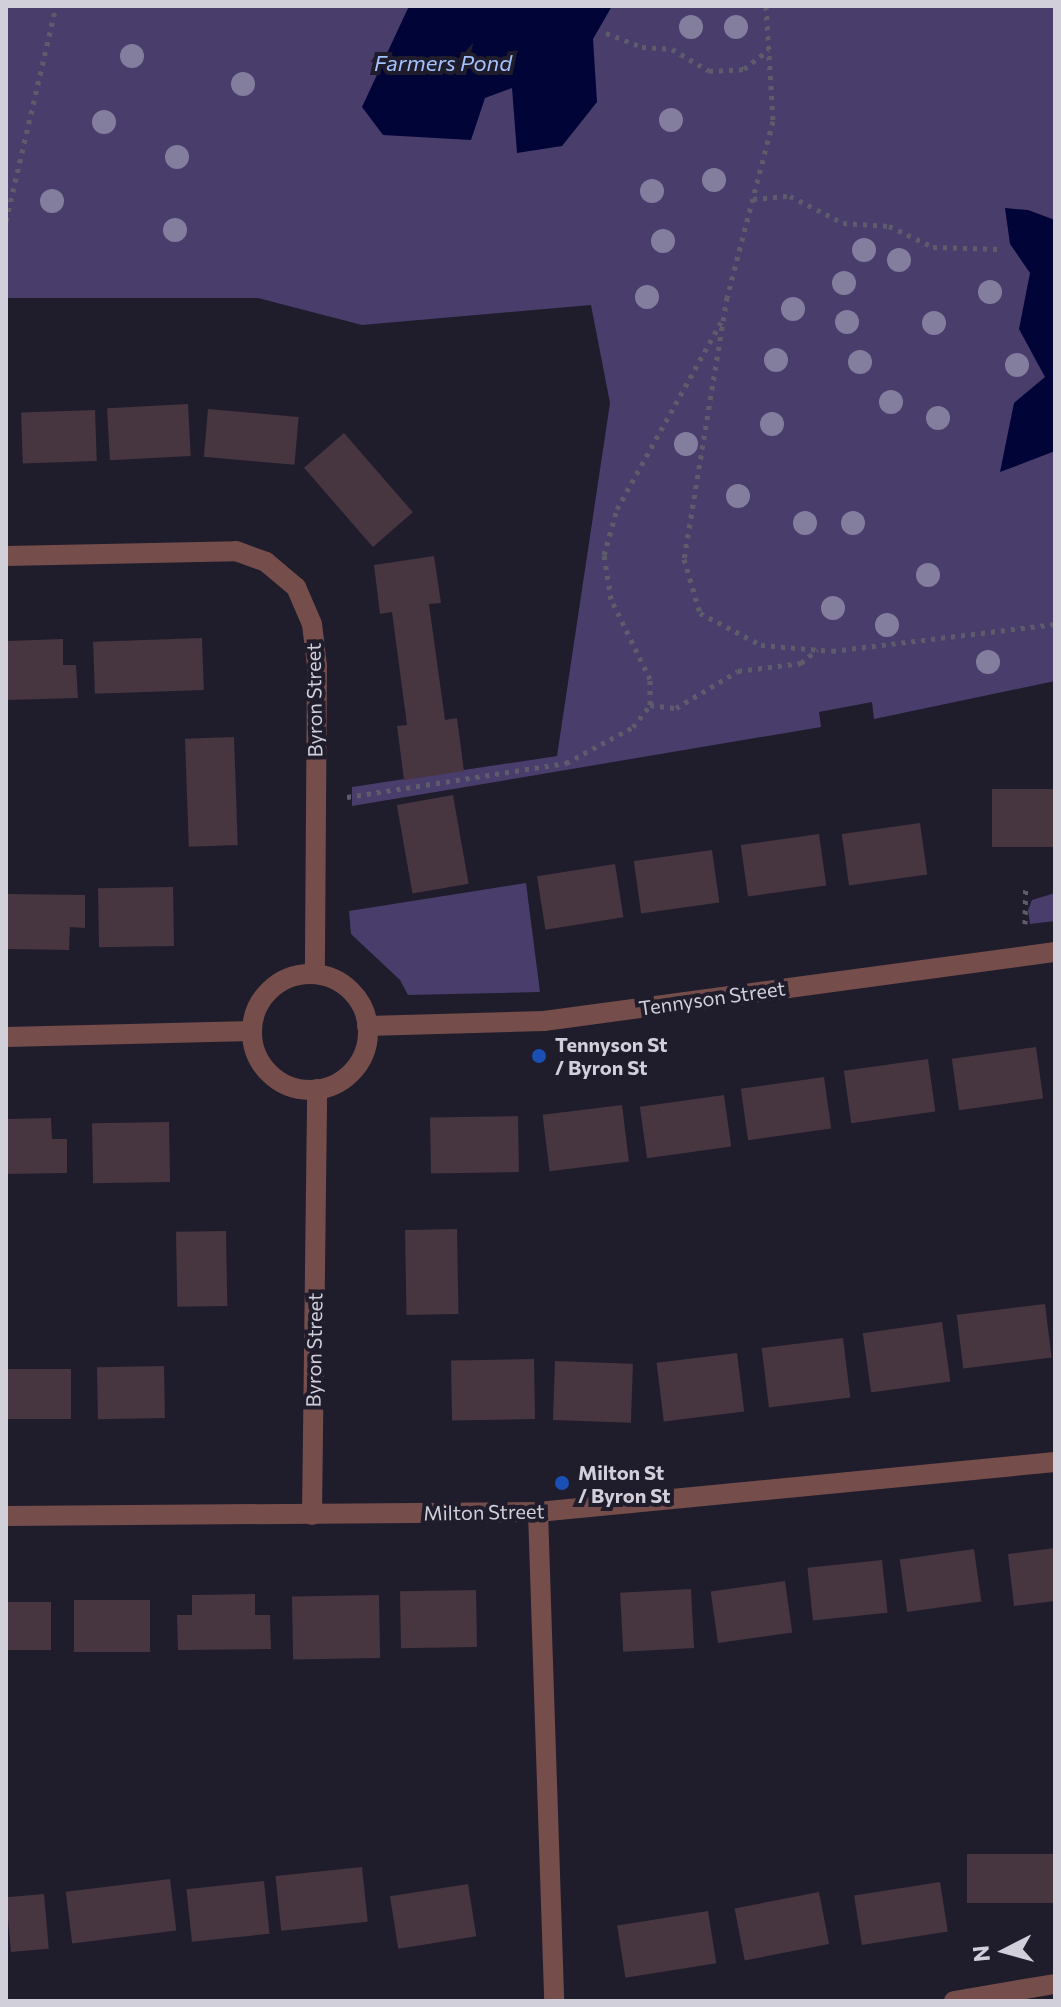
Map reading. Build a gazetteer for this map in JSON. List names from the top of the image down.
{
  "streets": {
    "street": ["Byron Street", "Tennyson Street", "Milton Street"]
  },
  "crossings": [
    ["Byron Street", "Tennyson Street"],
    ["Byron Street", "Milton Street"]
  ],
  "water": ["Farmers Pond"],
  "places": ["Tennyson St / Byron St", "Milton St / Byron St"],
  "north": "left"
}
